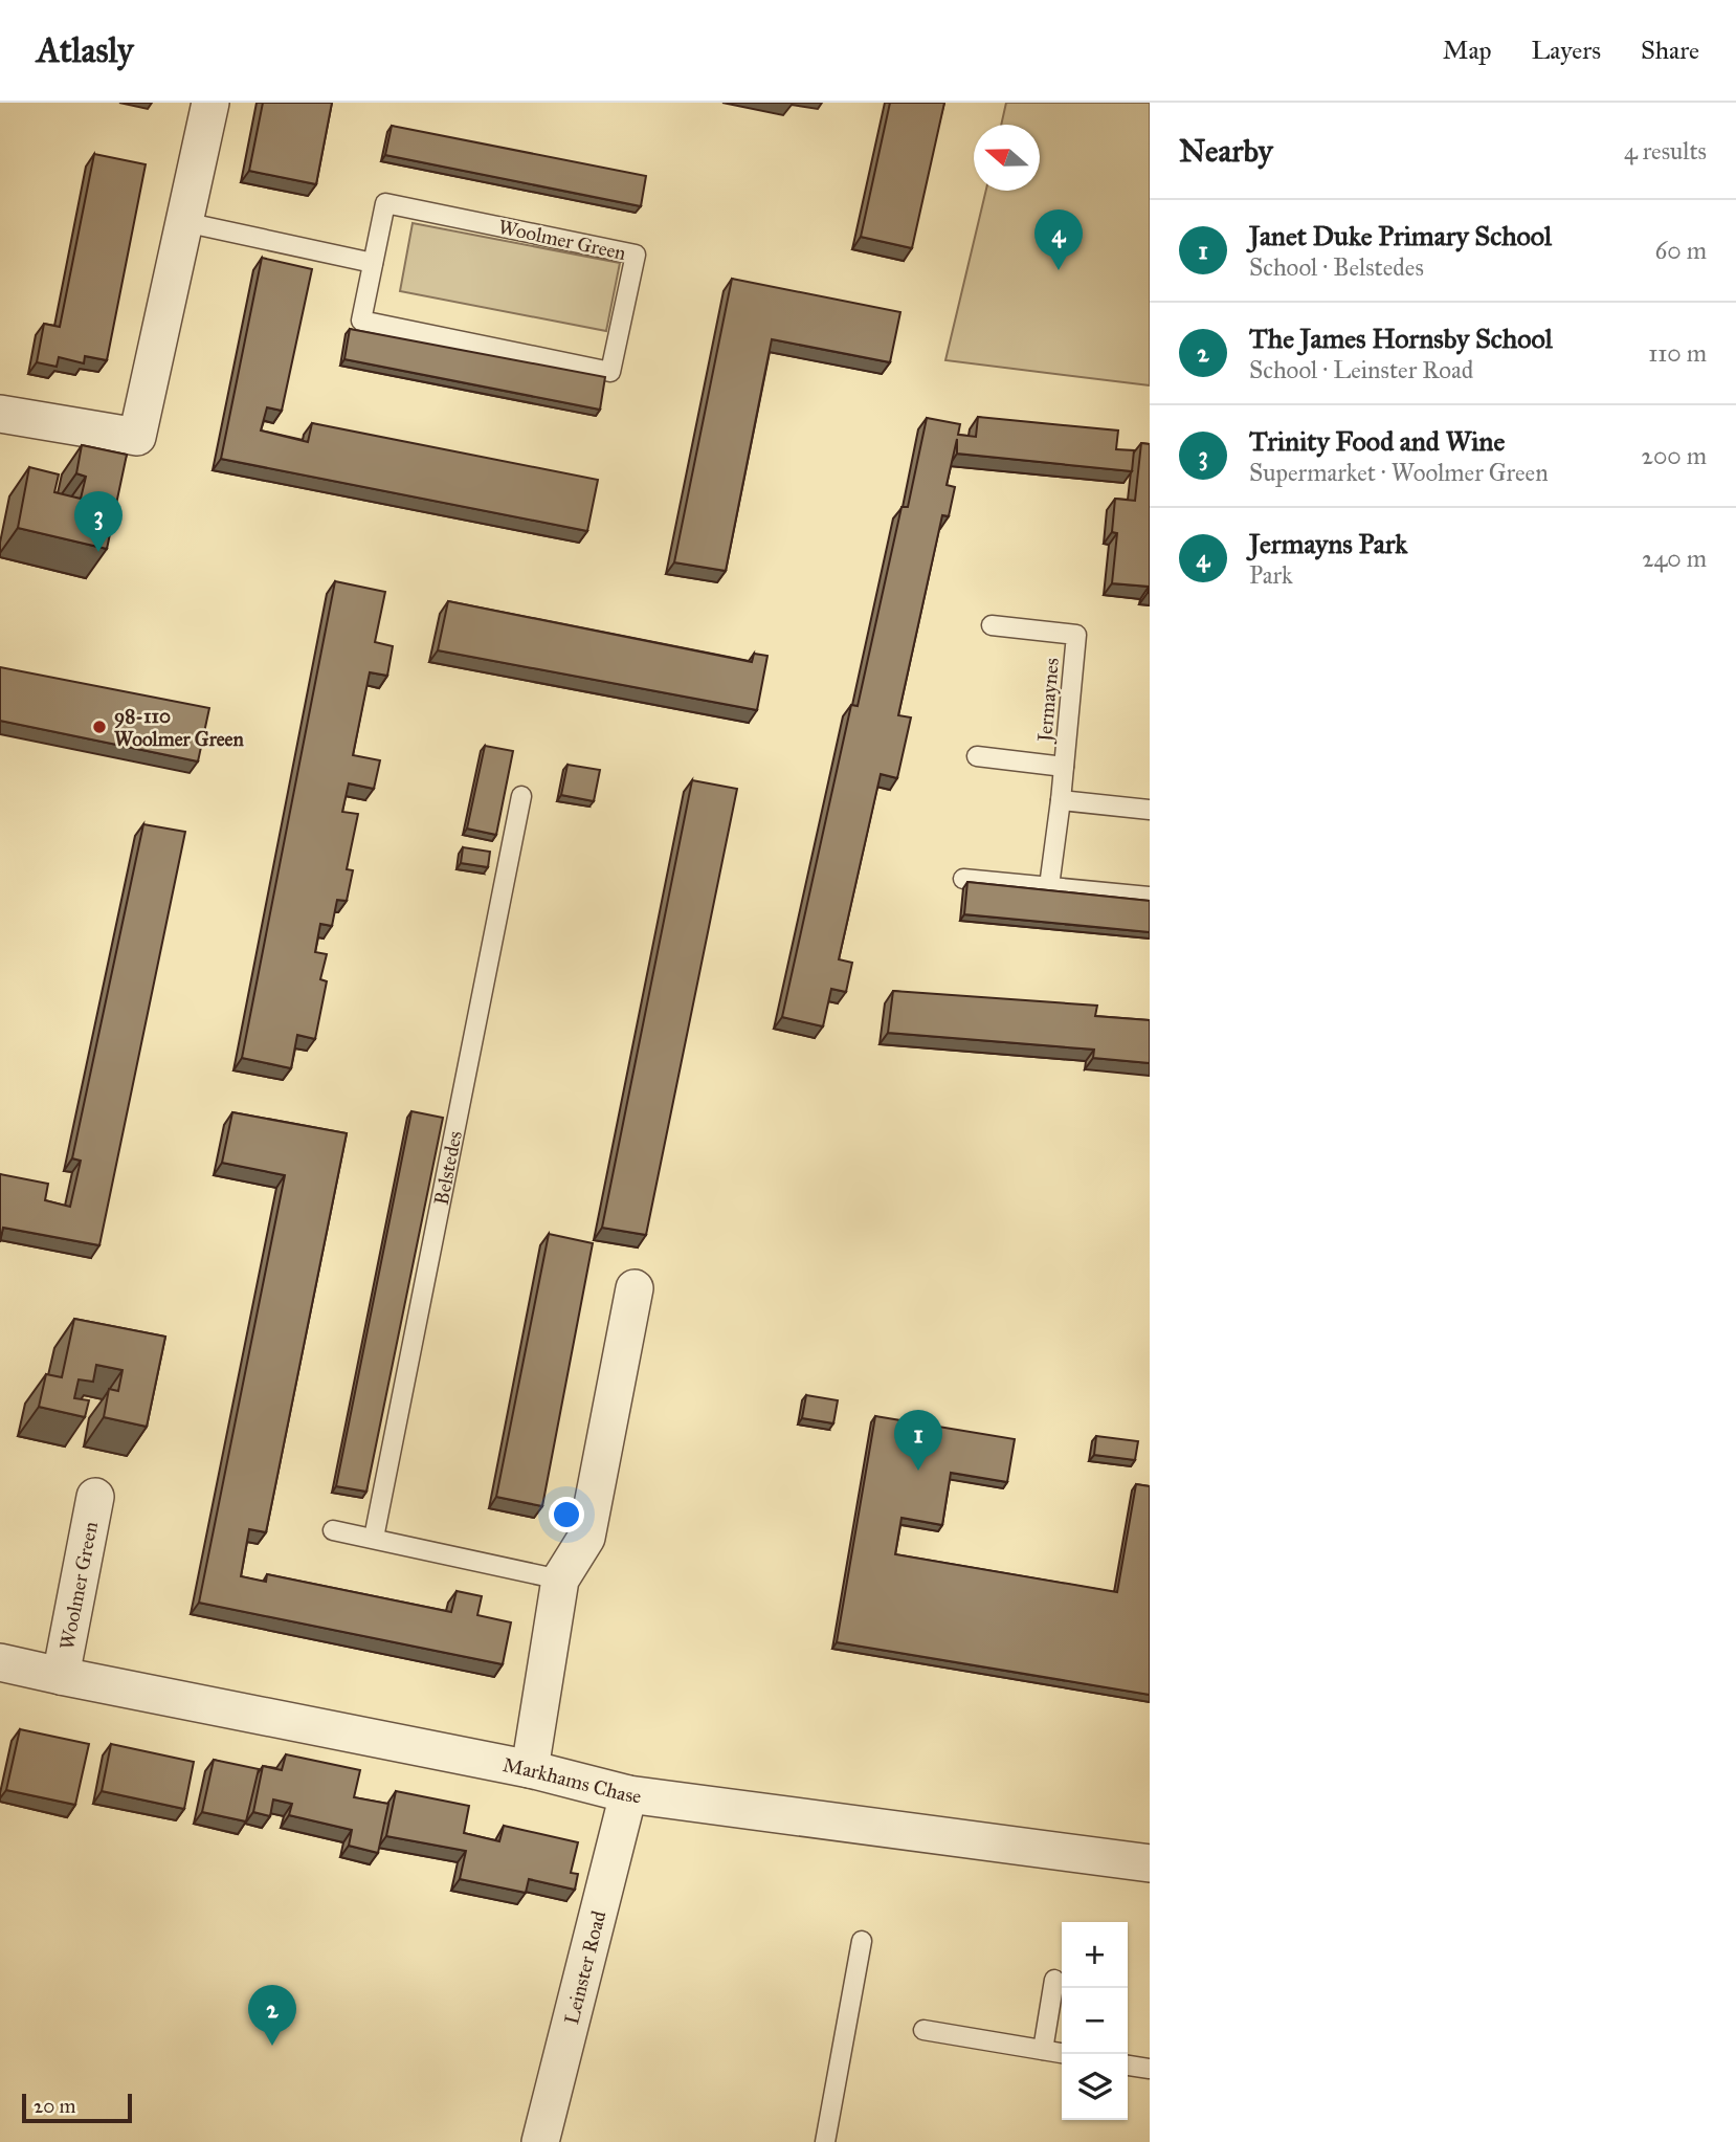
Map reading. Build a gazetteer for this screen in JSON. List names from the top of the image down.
{
  "streets": {
    "street": ["Woolmer Green", "Markhams Chase", "Leinster Road"],
    "lane": ["Jermaynes", "Belstedes"]
  },
  "crossings": [
    ["Woolmer Green", "Markhams Chase"],
    ["Markhams Chase", "Leinster Road"]
  ],
  "places": ["98-110 Woolmer Green"],
  "scale_bar": "20 m",
  "north": "left",
  "page": {
    "header": "Atlasly",
    "nav": ["Map", "Layers", "Share"],
    "heading": ["Nearby", "4 results"],
    "list": [
      {
        "mark": "1",
        "name": "Janet Duke Primary School",
        "note": "School · Belstedes",
        "value": "60 m"
      },
      {
        "mark": "2",
        "name": "The James Hornsby School",
        "note": "School · Leinster Road",
        "value": "110 m"
      },
      {
        "mark": "3",
        "name": "Trinity Food and Wine",
        "note": "Supermarket · Woolmer Green",
        "value": "200 m"
      },
      {
        "mark": "4",
        "name": "Jermayns Park",
        "note": "Park",
        "value": "240 m"
      }
    ],
    "pins": [
      "4",
      "3",
      "1",
      "2"
    ],
    "map_buttons": ["+", "−"],
    "scale": "20 m"
  }
}
